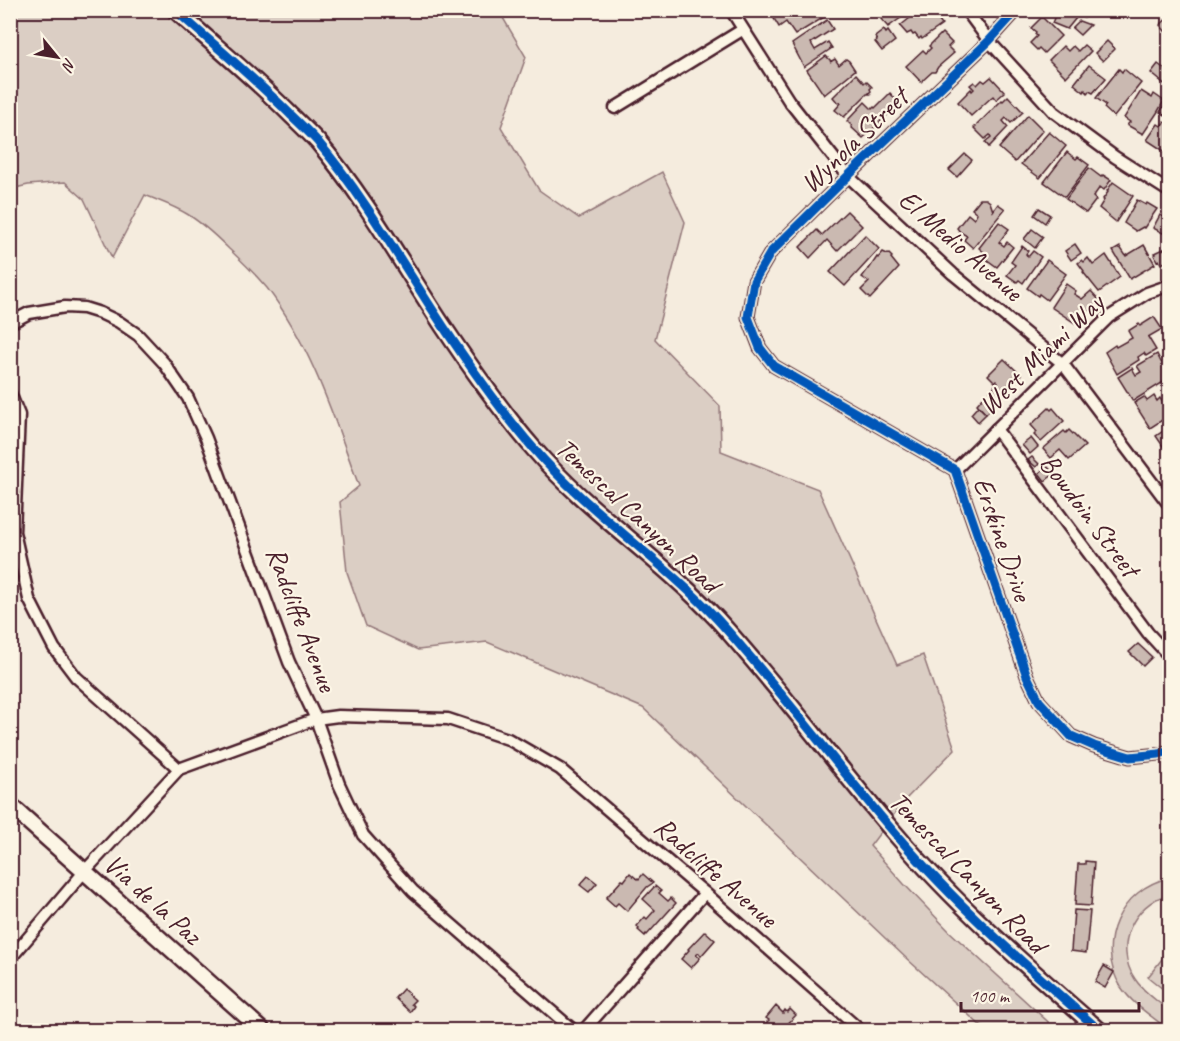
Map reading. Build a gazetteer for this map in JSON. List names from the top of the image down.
{
  "streets": {
    "main road": ["Temescal Canyon Road", "Via de la Paz"],
    "street": [
      "Wynola Street",
      "El Medio Avenue",
      "West Miami Way",
      "Bowdoin Street",
      "Erskine Drive",
      "Radcliffe Avenue"
    ]
  },
  "crossings": [
    ["Wynola Street", "El Medio Avenue"],
    ["Wynola Street", "Erskine Drive"],
    ["El Medio Avenue", "West Miami Way"],
    ["West Miami Way", "Bowdoin Street"],
    ["West Miami Way", "Erskine Drive"]
  ],
  "scale_bar": "100 m",
  "north": "bottom right"
}
